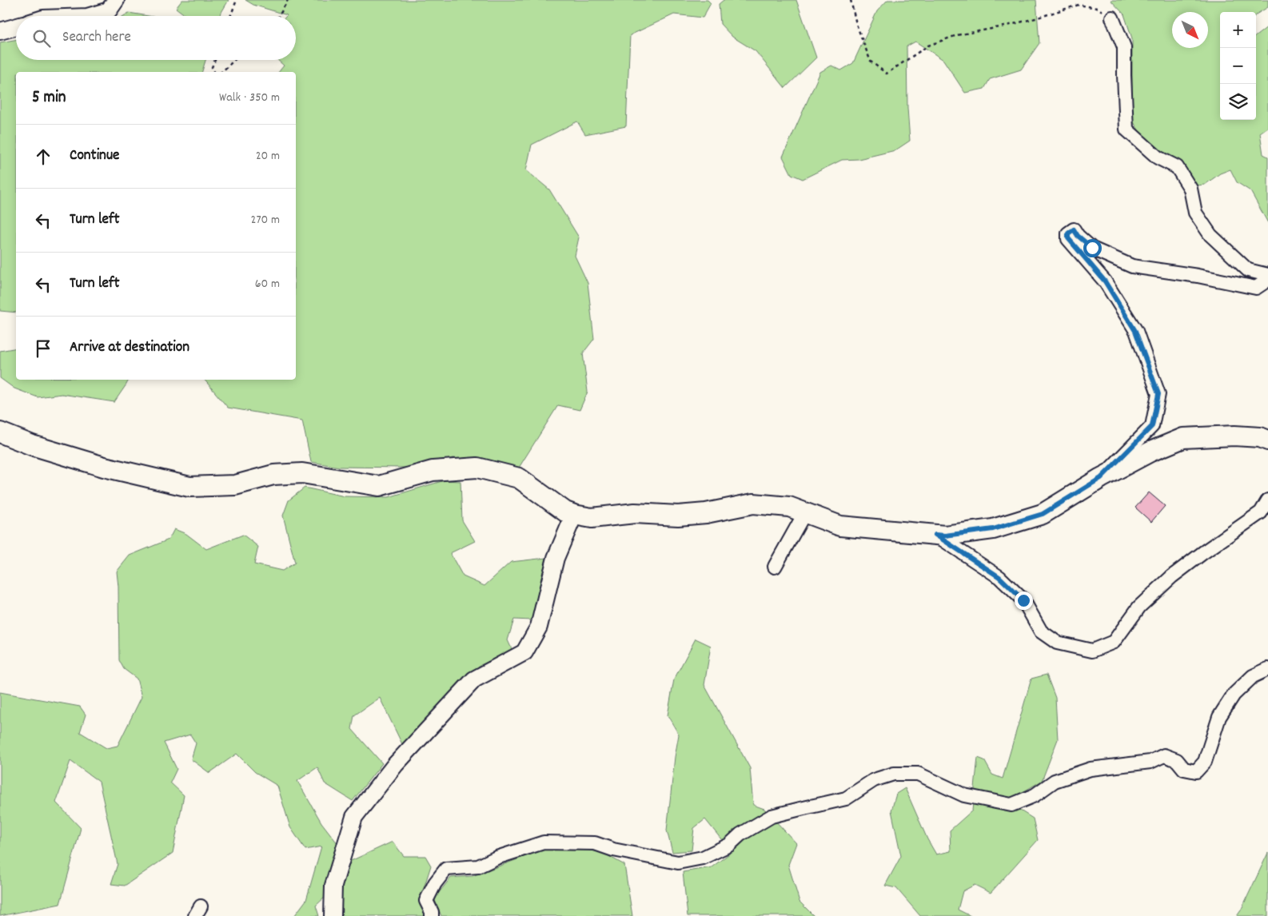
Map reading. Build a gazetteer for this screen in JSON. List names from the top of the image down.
{
  "north": "bottom right",
  "page": {
    "map_buttons": ["+", "−"],
    "search": "Search here",
    "heading": ["5 min", "Walk · 350 m"],
    "list": [
      ["Continue", "20 m"],
      ["Turn left", "270 m"],
      ["Turn left", "60 m"],
      "Arrive at destination"
    ]
  }
}
